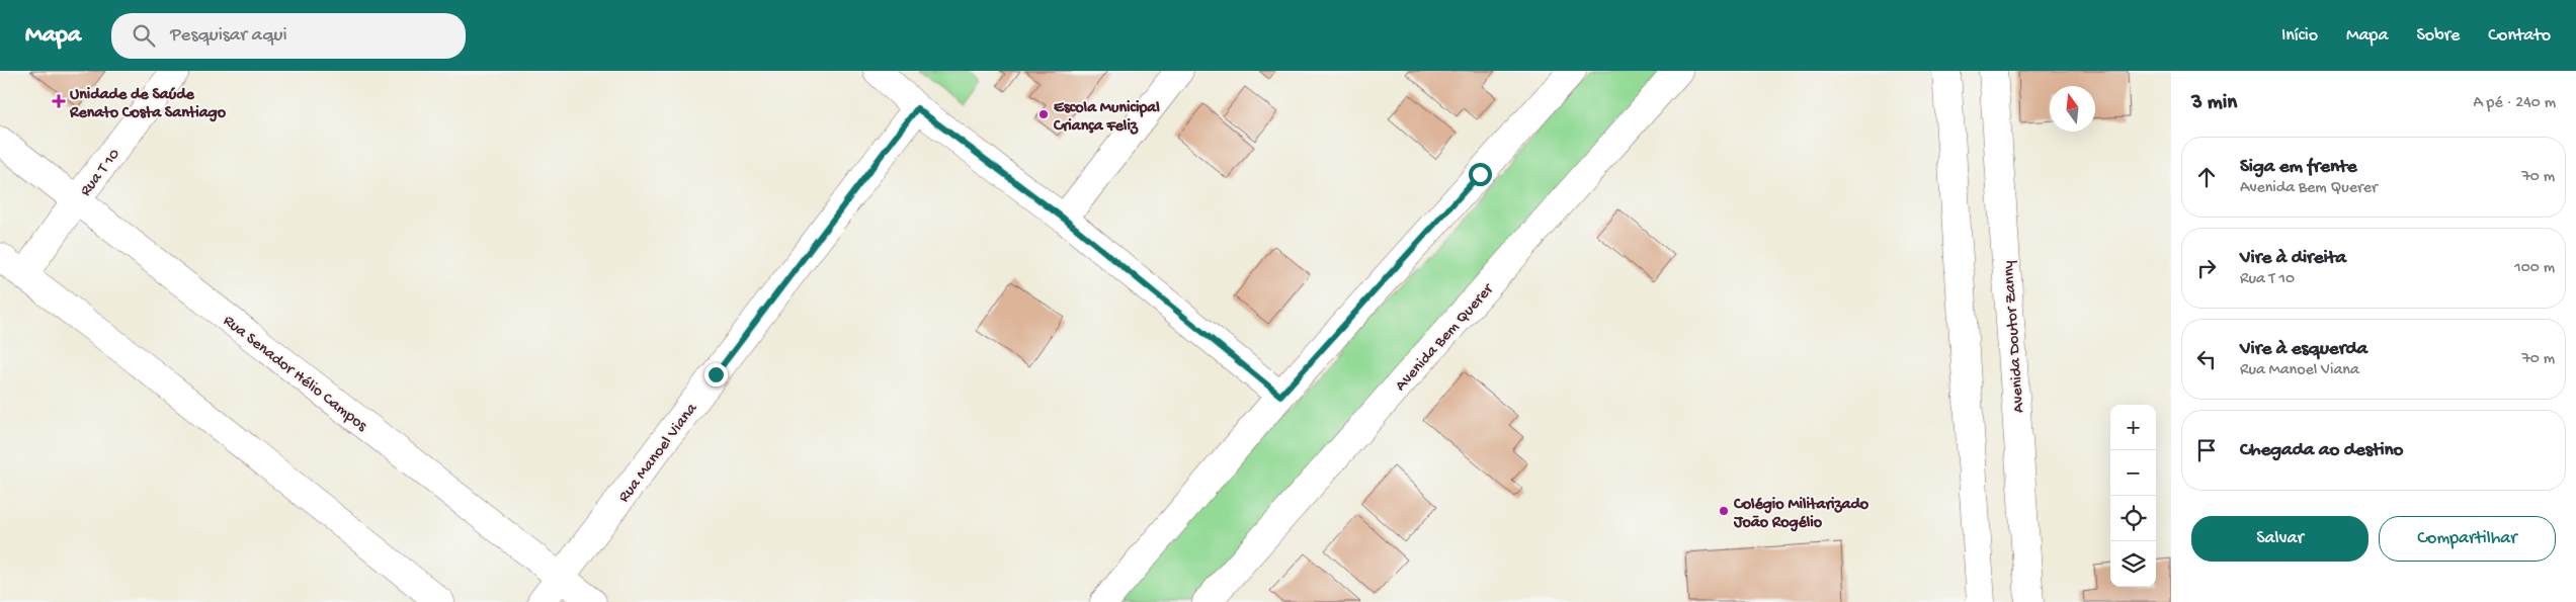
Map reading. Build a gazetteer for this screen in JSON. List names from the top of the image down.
{
  "streets": {
    "street": [
      "Rua T 10",
      "Avenida Bem Querer",
      "Avenida Doutor Zanny",
      "Rua Senador Hélio Campos",
      "Rua Manoel Viana"
    ]
  },
  "crossings": [
    ["Rua T 10", "Rua Senador Hélio Campos"],
    ["Rua Senador Hélio Campos", "Rua Manoel Viana"]
  ],
  "places": {
    "health": ["Unidade de Saúde Renato Costa Santiago"],
    "other": ["Escola Municipal Criança Feliz", "Colégio Militarizado João Rogélio"]
  },
  "north": "top",
  "page": {
    "header": "Mapa",
    "search": "Pesquisar aqui",
    "nav": [
      "Início",
      "Mapa",
      "Sobre",
      "Contato"
    ],
    "heading": ["3 min", "A pé · 240 m"],
    "list": [
      ["Siga em frente", "Avenida Bem Querer", "70 m"],
      ["Vire à direita", "Rua T 10", "100 m"],
      ["Vire à esquerda", "Rua Manoel Viana", "70 m"],
      "Chegada ao destino"
    ],
    "map_buttons": ["+", "−"],
    "buttons": ["Salvar", "Compartilhar"]
  }
}
